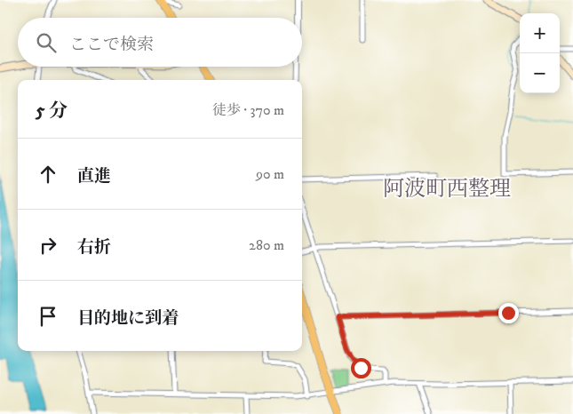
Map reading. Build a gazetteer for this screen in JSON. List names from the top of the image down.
{
  "districts": ["阿波町西整理"],
  "page": {
    "map_buttons": ["+", "−"],
    "search": "ここで検索",
    "heading": ["5 分", "徒歩 · 370 m"],
    "list": [
      ["直進", "90 m"],
      ["右折", "280 m"],
      "目的地に到着"
    ]
  }
}
